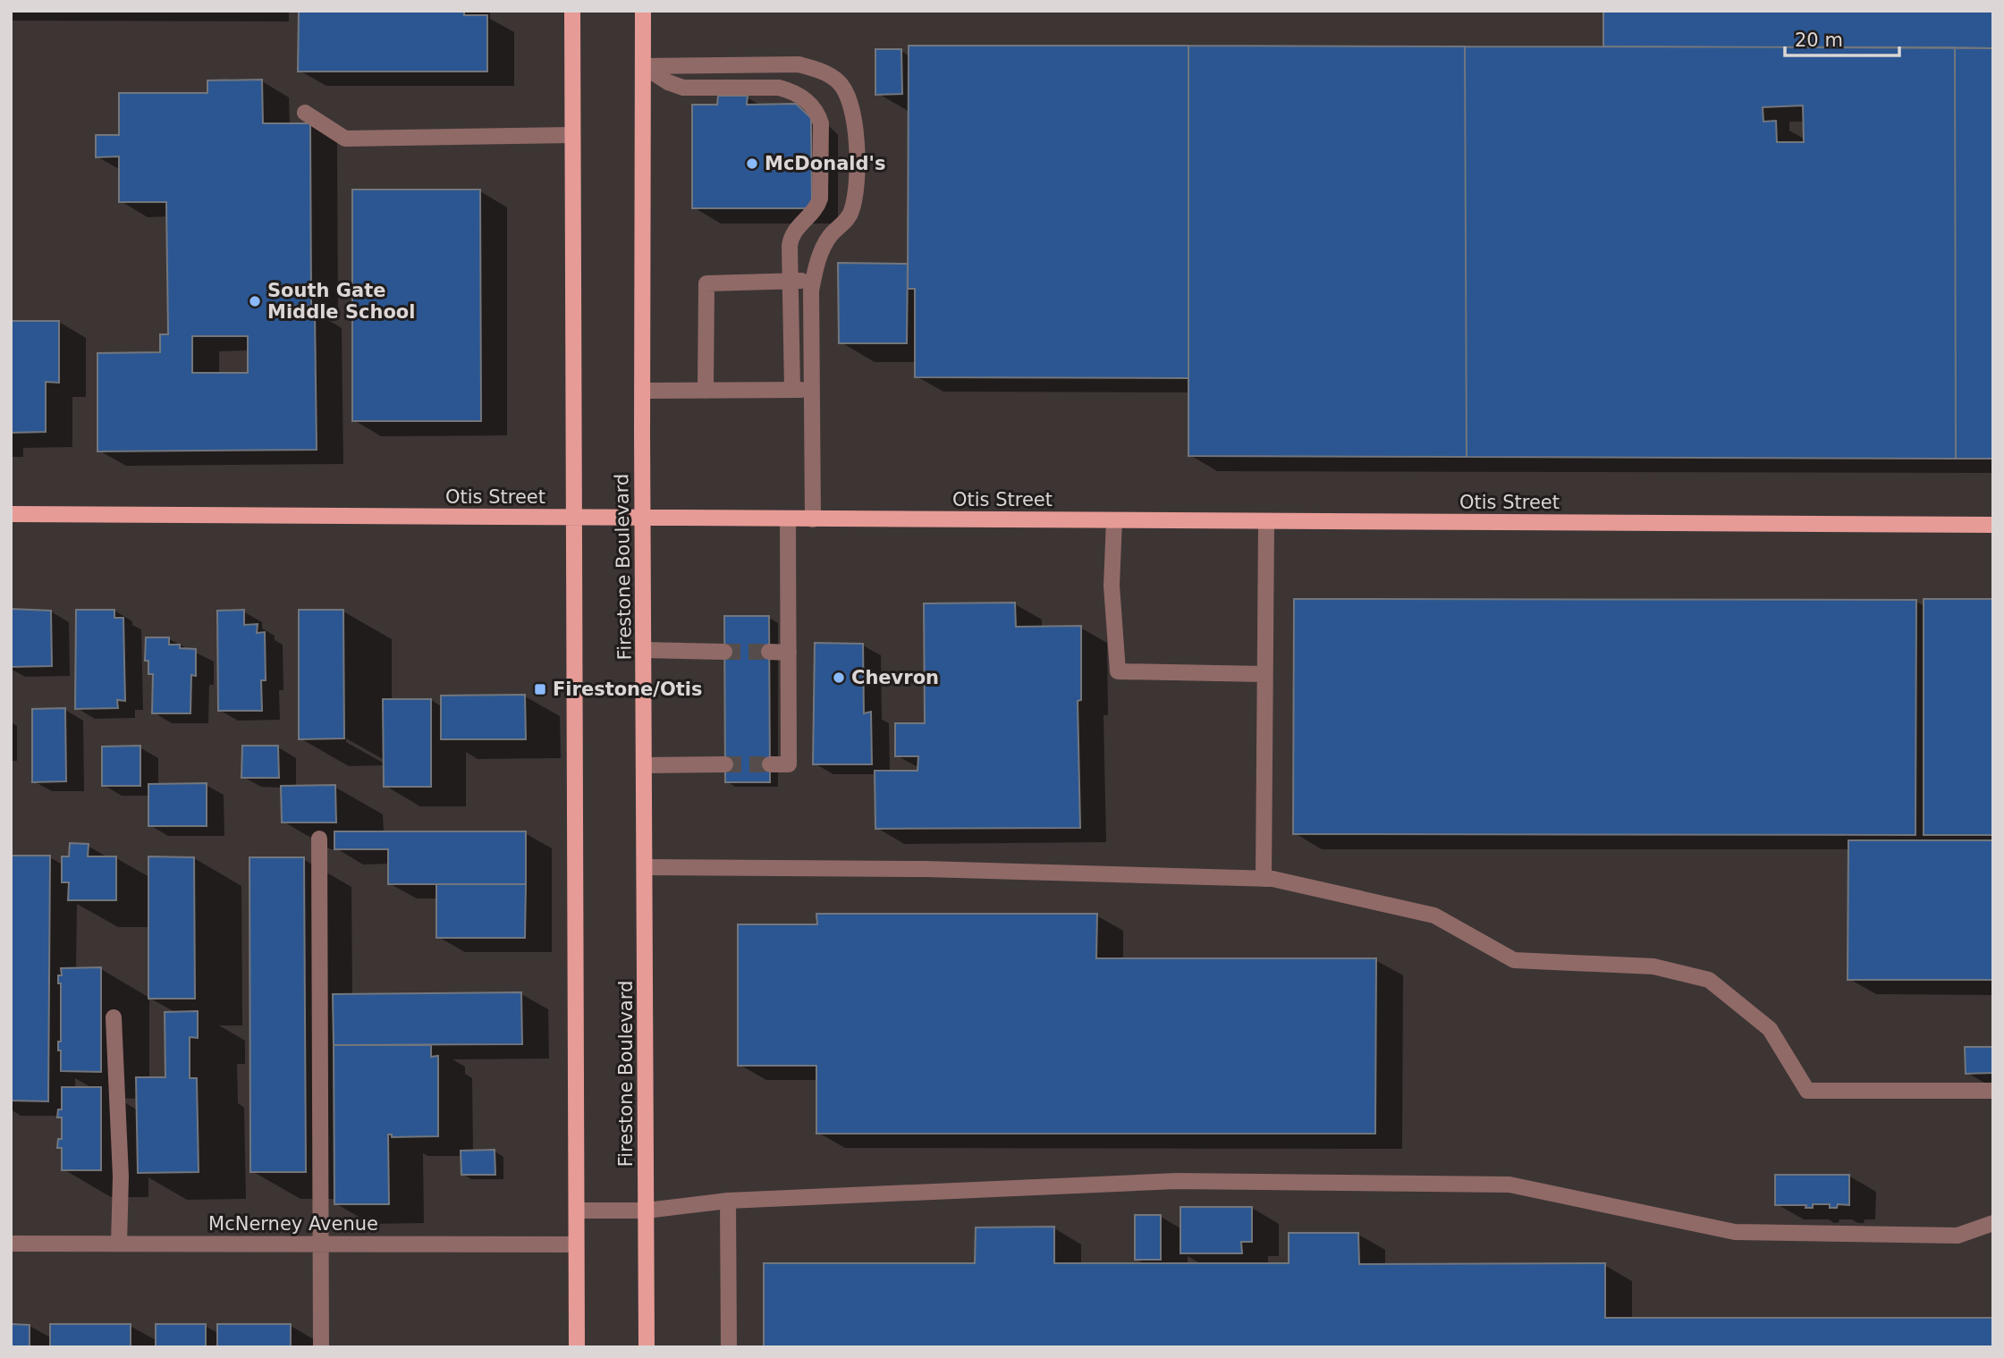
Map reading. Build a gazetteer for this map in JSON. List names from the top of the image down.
{
  "streets": {
    "main road": ["Otis Street", "Firestone Boulevard"],
    "street": ["McNerney Avenue"]
  },
  "crossings": [
    ["Otis Street", "Firestone Boulevard"]
  ],
  "places": {
    "other": ["McDonald's", "South Gate Middle School", "Chevron"],
    "transit": ["Firestone/Otis"]
  },
  "scale_bar": "20 m"
}
